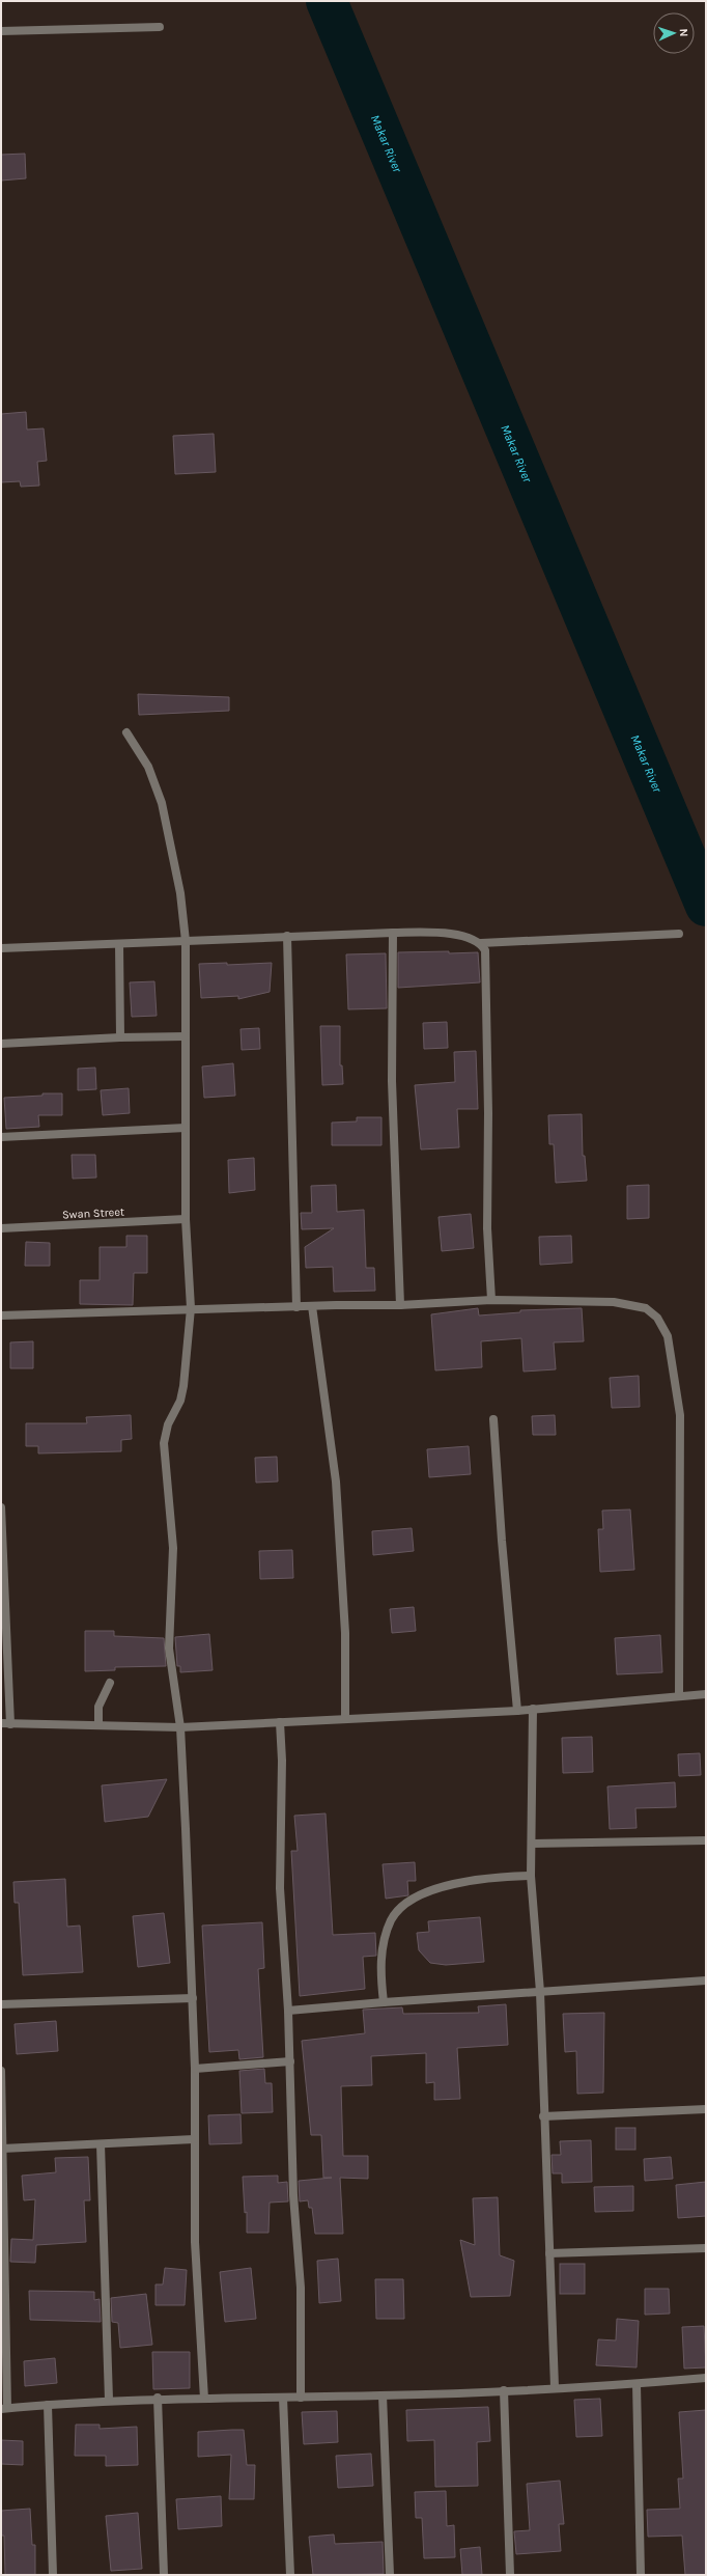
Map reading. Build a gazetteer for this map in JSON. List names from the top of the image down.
{
  "streets": {
    "street": ["Swan Street"]
  },
  "water": ["Makar River"],
  "north": "right"
}
